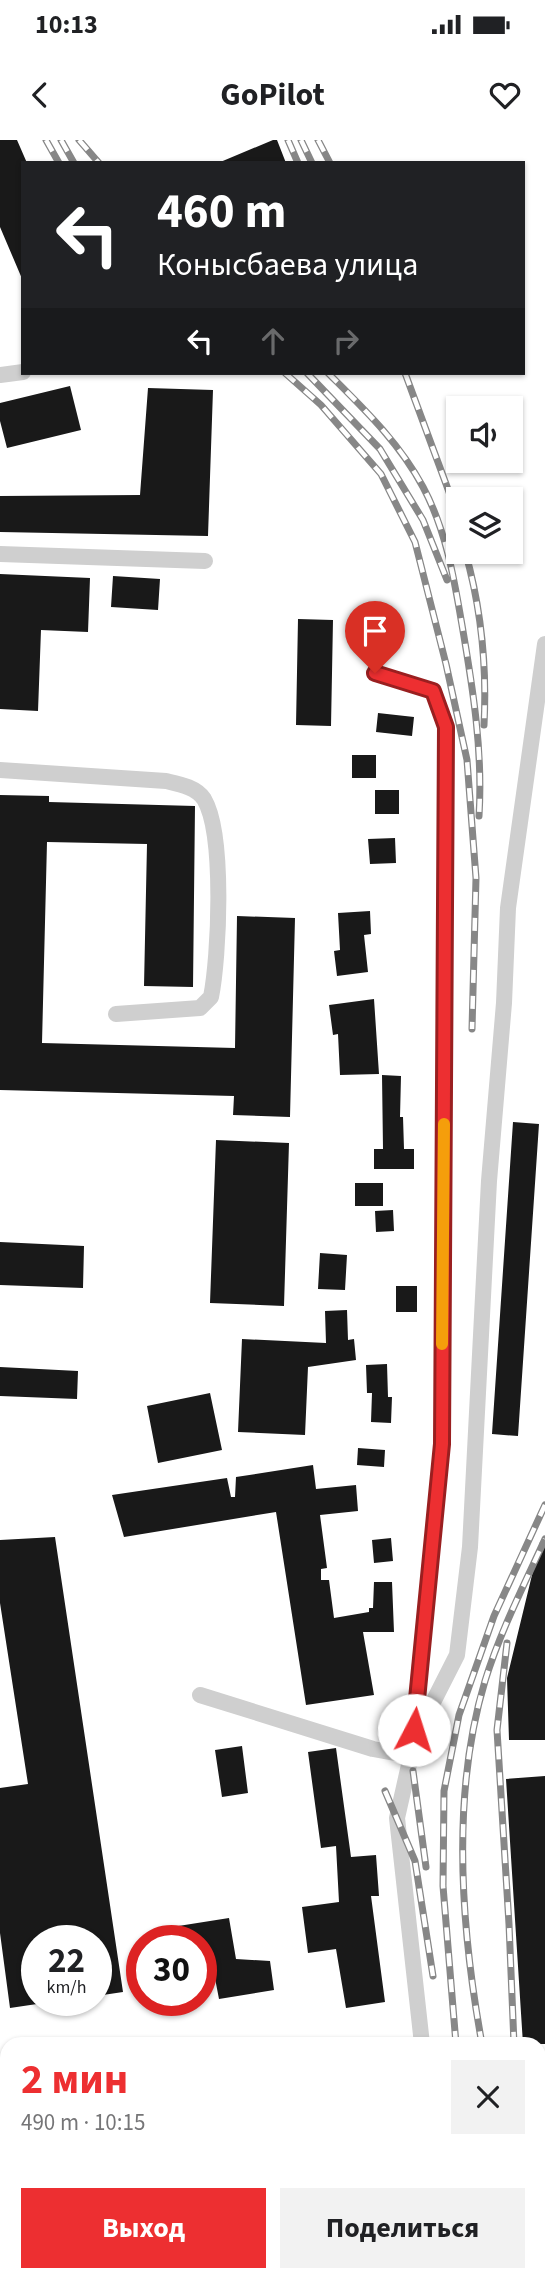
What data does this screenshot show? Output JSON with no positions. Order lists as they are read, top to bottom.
{
  "page": {
    "status": "10:13",
    "header": "GoPilot",
    "turn": ["460 m", "Конысбаева улица"],
    "speed": "22 km/h",
    "limit": "30",
    "heading": ["2 мин", "490 m · 10:15"],
    "buttons": ["Выход", "Поделиться"]
  }
}
